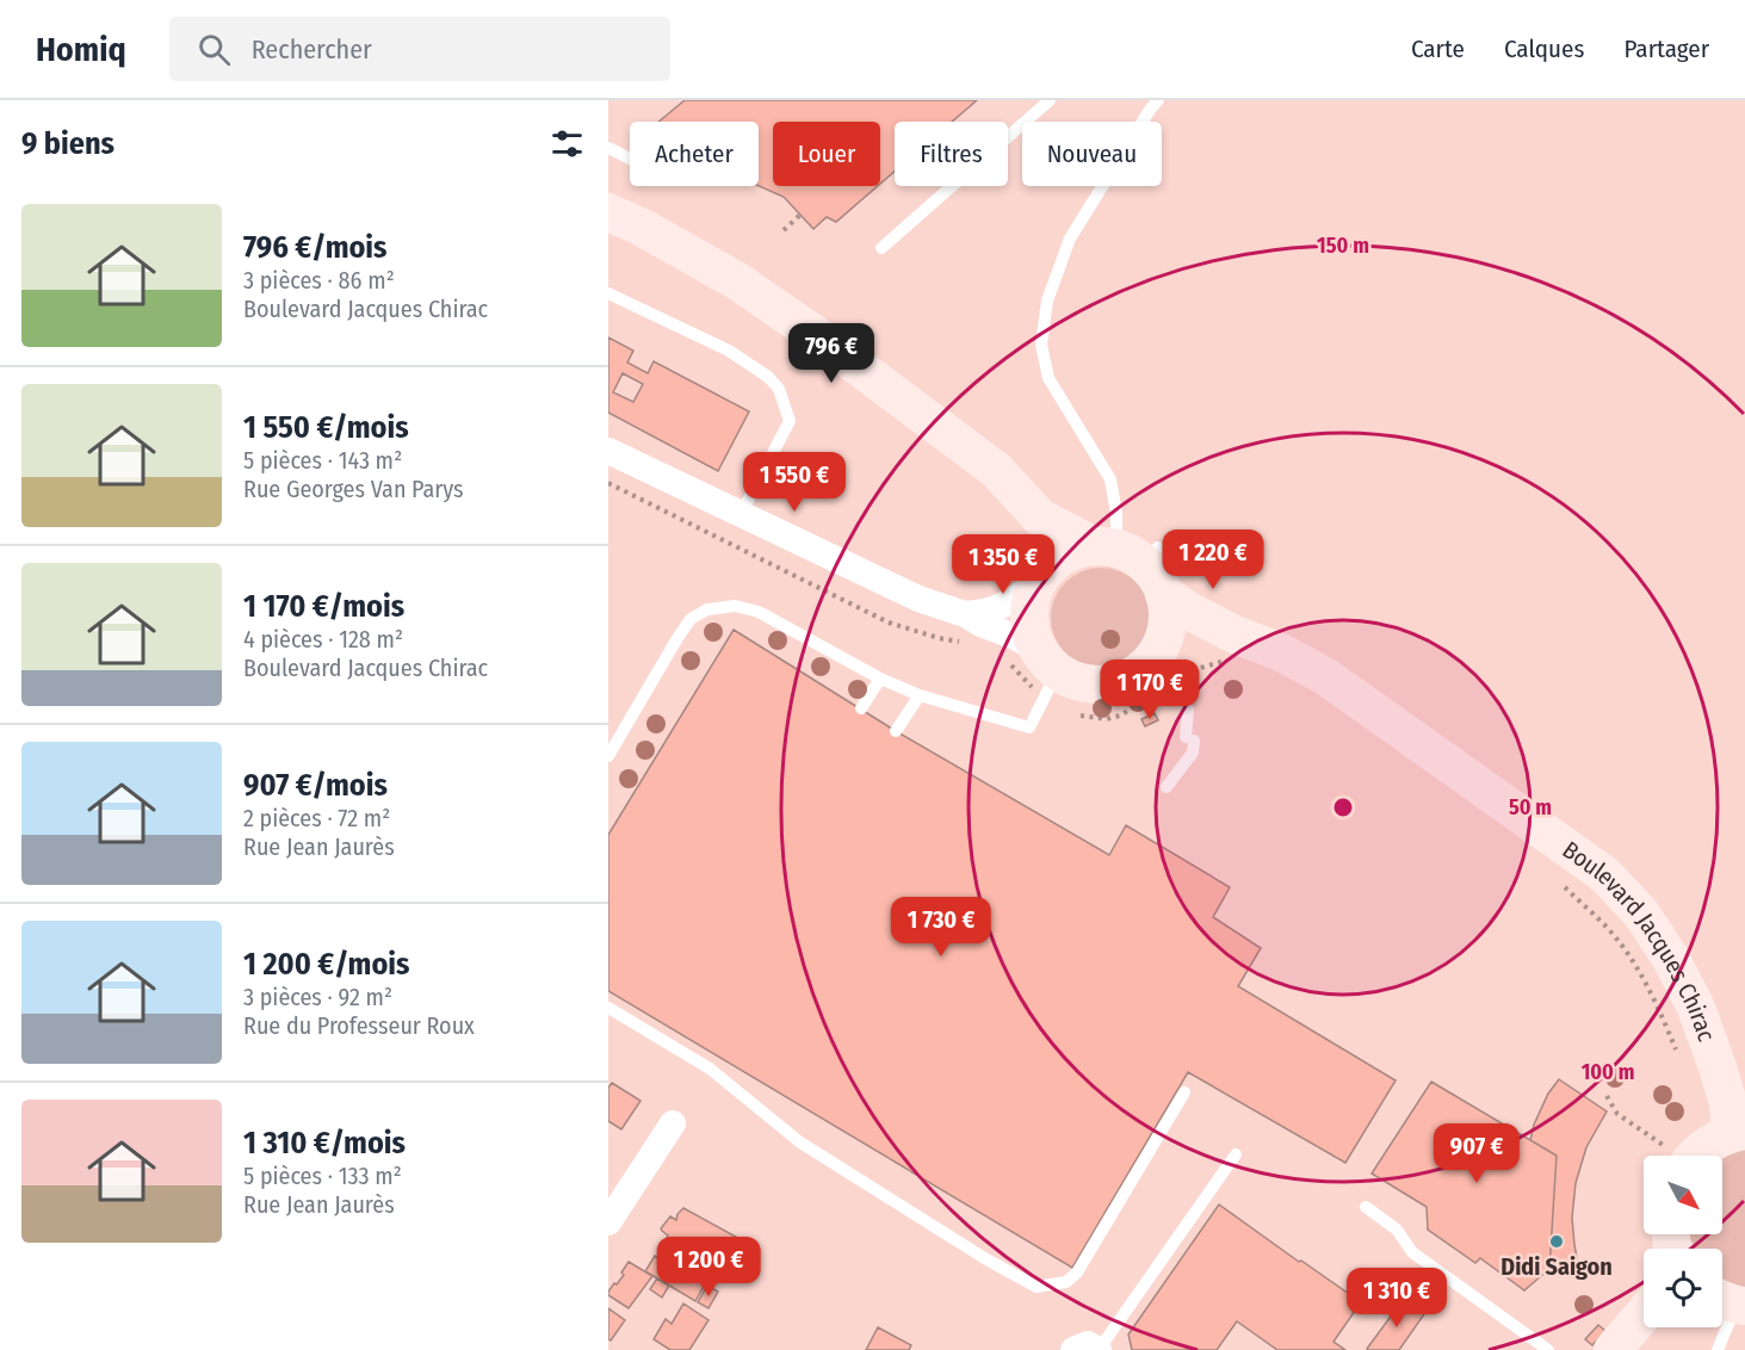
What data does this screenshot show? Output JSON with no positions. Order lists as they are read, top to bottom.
{
  "streets": {
    "main road": ["Boulevard Jacques Chirac"]
  },
  "places": ["Didi Saigon"],
  "north": "bottom right",
  "page": {
    "header": "Homiq",
    "search": "Rechercher",
    "nav": ["Carte", "Calques", "Partager"],
    "heading": "9 biens",
    "chip": [
      "Acheter",
      "Louer",
      "Filtres",
      "Nouveau"
    ],
    "list": [
      {
        "name": "796 €/mois",
        "note": "3 pièces · 86 m² · Boulevard Jacques Chirac"
      },
      {
        "name": "1 550 €/mois",
        "note": "5 pièces · 143 m² · Rue Georges Van Parys"
      },
      {
        "name": "1 170 €/mois",
        "note": "4 pièces · 128 m² · Boulevard Jacques Chirac"
      },
      {
        "name": "907 €/mois",
        "note": "2 pièces · 72 m² · Rue Jean Jaurès"
      },
      {
        "name": "1 200 €/mois",
        "note": "3 pièces · 92 m² · Rue du Professeur Roux"
      },
      {
        "name": "1 310 €/mois",
        "note": "5 pièces · 133 m² · Rue Jean Jaurès"
      }
    ],
    "price": [
      "796 €",
      "1 550 €",
      "1 220 €",
      "1 350 €",
      "1 170 €",
      "1 730 €",
      "907 €",
      "1 200 €",
      "1 310 €"
    ]
  },
  "rings": ["150 m", "50 m", "100 m"]
}
